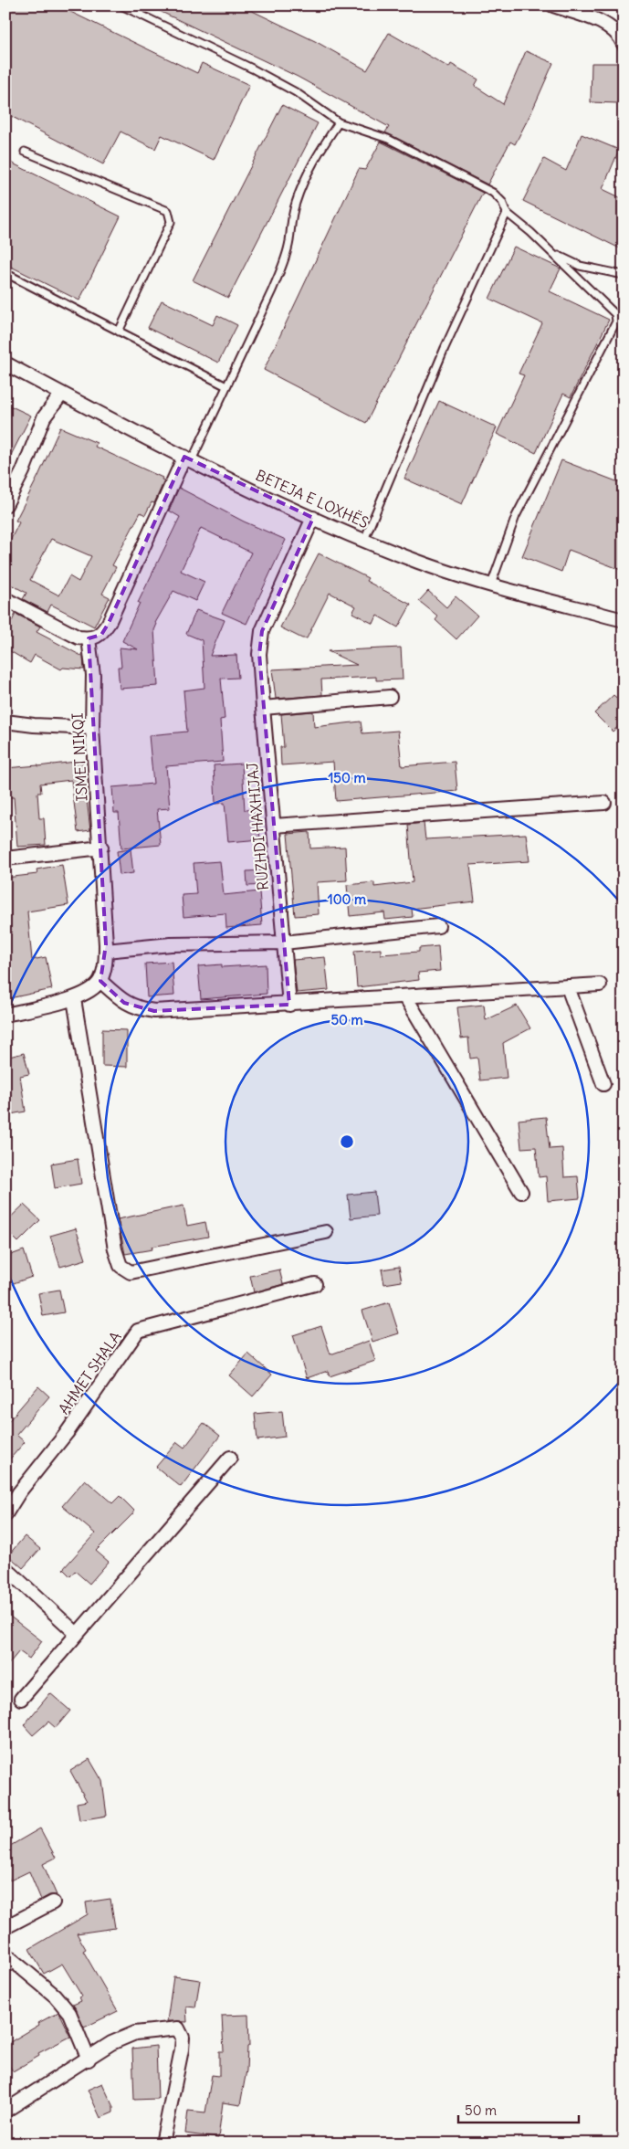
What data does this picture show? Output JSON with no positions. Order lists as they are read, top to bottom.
{
  "streets": {
    "street": [
      "BETEJA E LOXHËS",
      "ISMET NIKQI",
      "RUZHDI HAXHIJAJ",
      "AHMET SHALA"
    ]
  },
  "crossings": [
    ["BETEJA E LOXHËS", "RUZHDI HAXHIJAJ"]
  ],
  "scale_bar": "50 m",
  "rings": ["150 m", "100 m", "50 m"]
}
